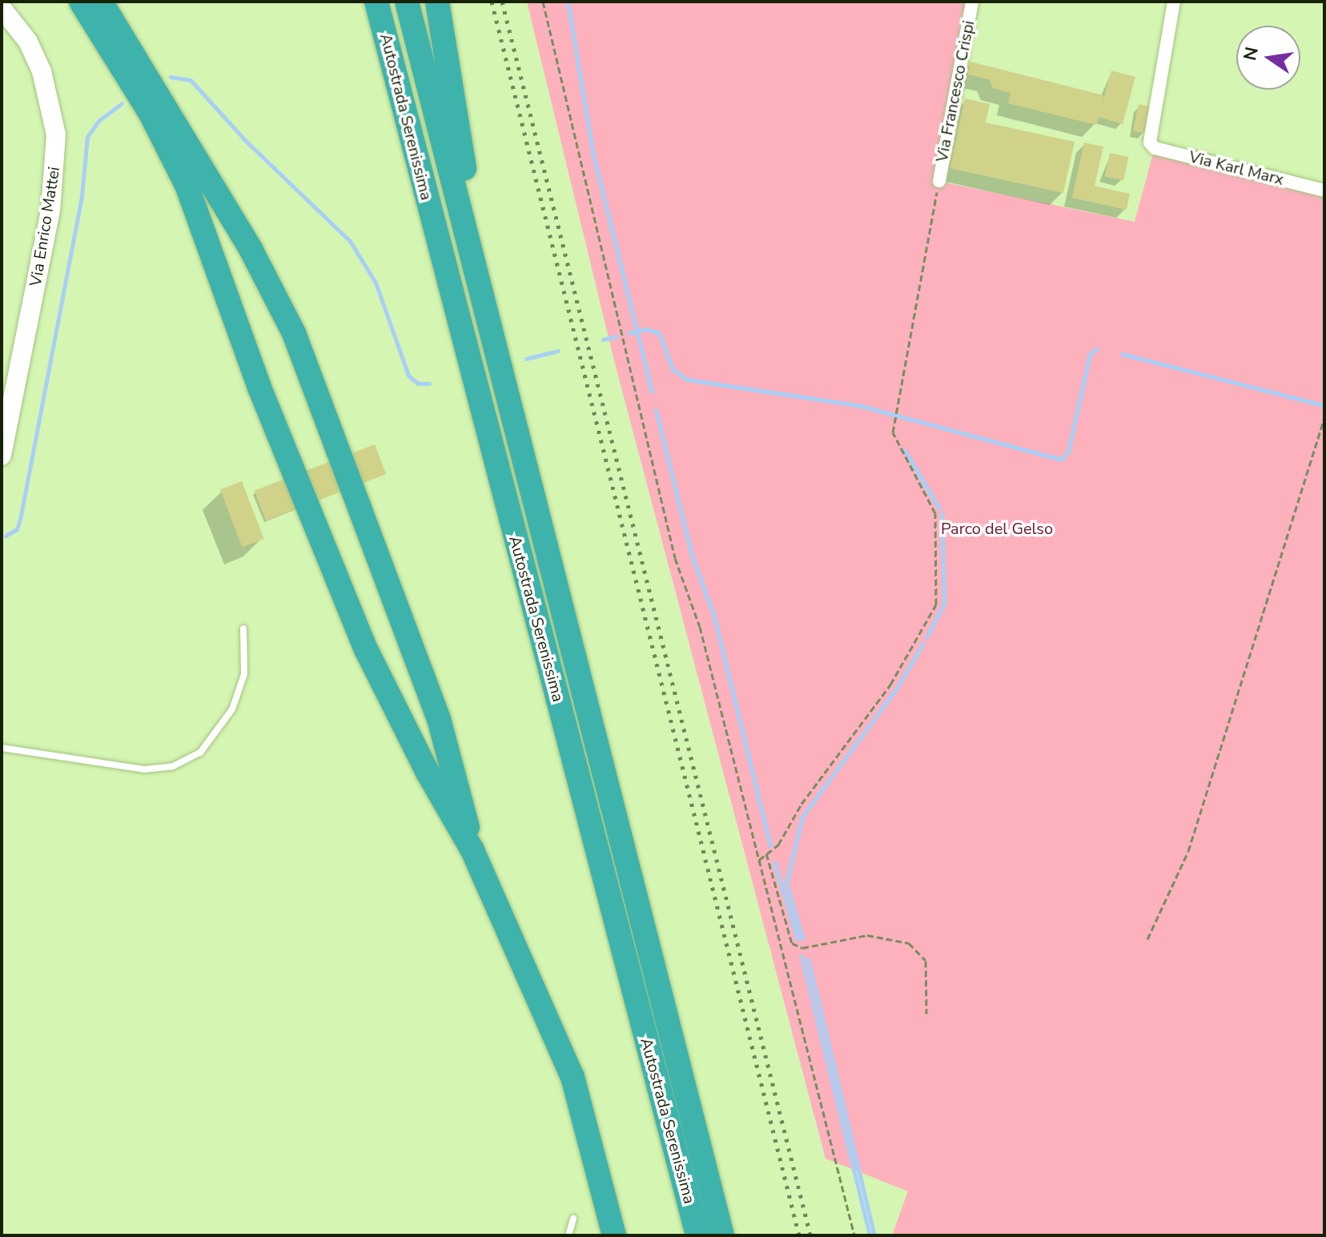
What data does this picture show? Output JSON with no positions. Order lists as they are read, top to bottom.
{
  "streets": {
    "highway": ["Autostrada Serenissima"],
    "street": ["Via Francesco Crispi", "Via Karl Marx", "Via Enrico Mattei"]
  },
  "parks": ["Parco del Gelso"],
  "north": "left"
}
